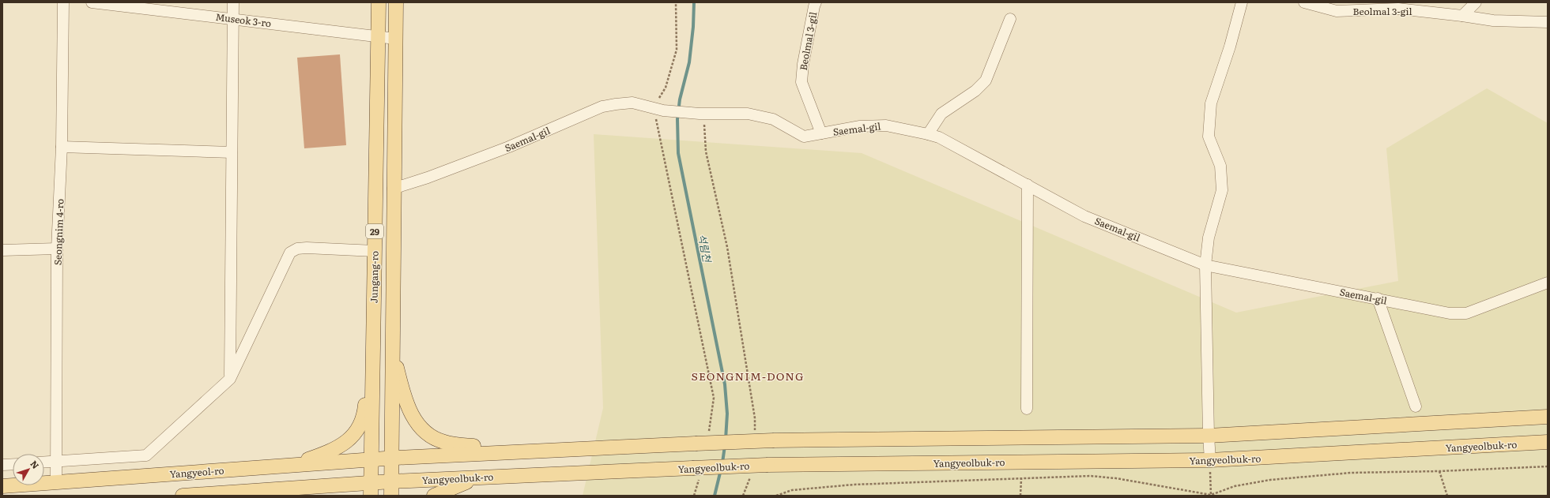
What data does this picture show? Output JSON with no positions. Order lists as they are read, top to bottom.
{
  "streets": {
    "main road": [
      "29",
      "Jungang-ro",
      "Yangyeolbuk-ro",
      "Yangyeol-ro"
    ],
    "street": [
      "Beolmal 3-gil",
      "Museok 3-ro",
      "Saemal-gil",
      "Seongnim 4-ro"
    ]
  },
  "crossings": [
    ["Beolmal 3-gil", "Saemal-gil"],
    ["Museok 3-ro", "Jungang-ro"],
    ["Saemal-gil", "Jungang-ro"],
    ["Seongnim 4-ro", "Yangyeol-ro"],
    ["Jungang-ro", "Yangyeolbuk-ro"],
    ["Jungang-ro", "Yangyeol-ro"]
  ],
  "districts": ["SEONGNIM-DONG"],
  "water": ["석림천"],
  "north": "top right"
}
